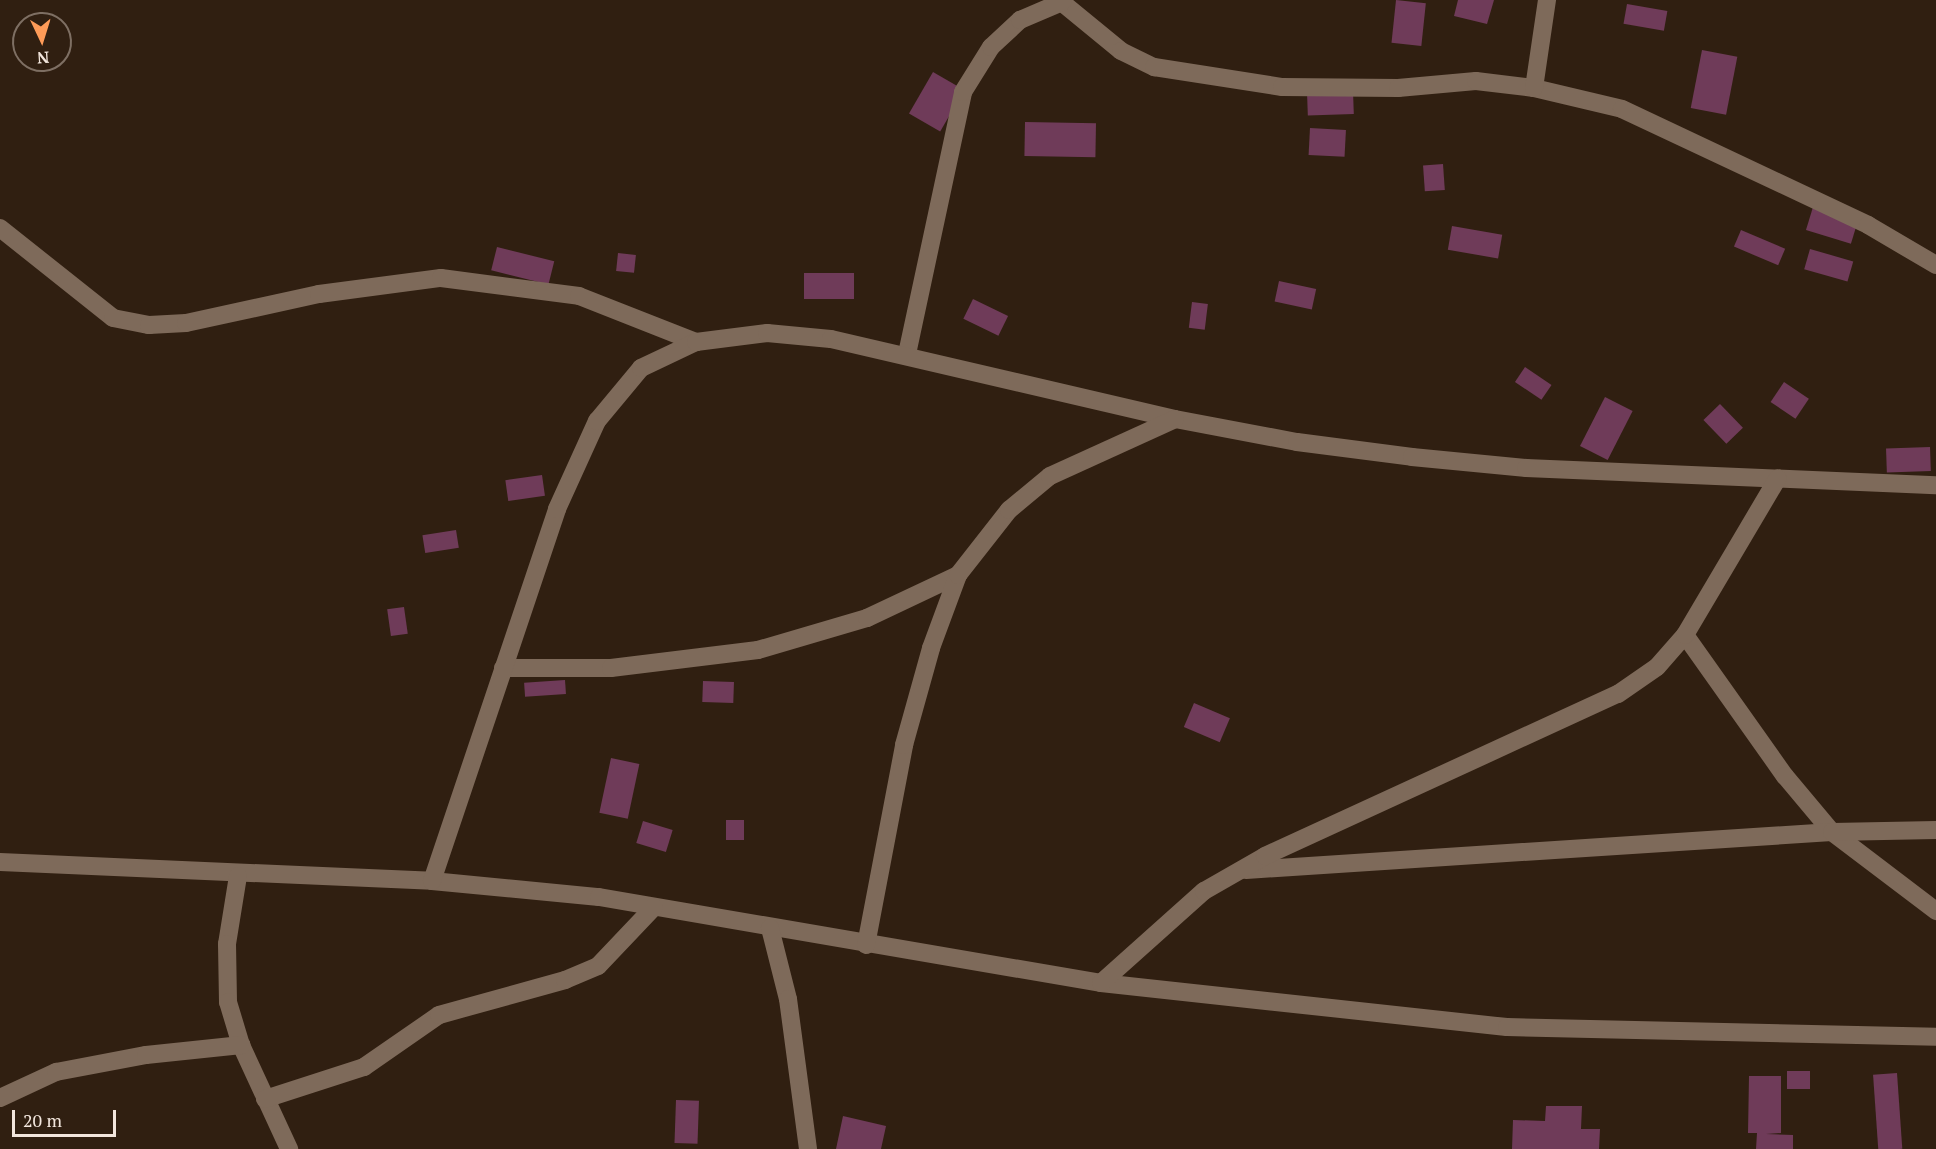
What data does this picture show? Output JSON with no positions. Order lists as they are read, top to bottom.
{
  "scale_bar": "20 m",
  "north": "bottom"
}
